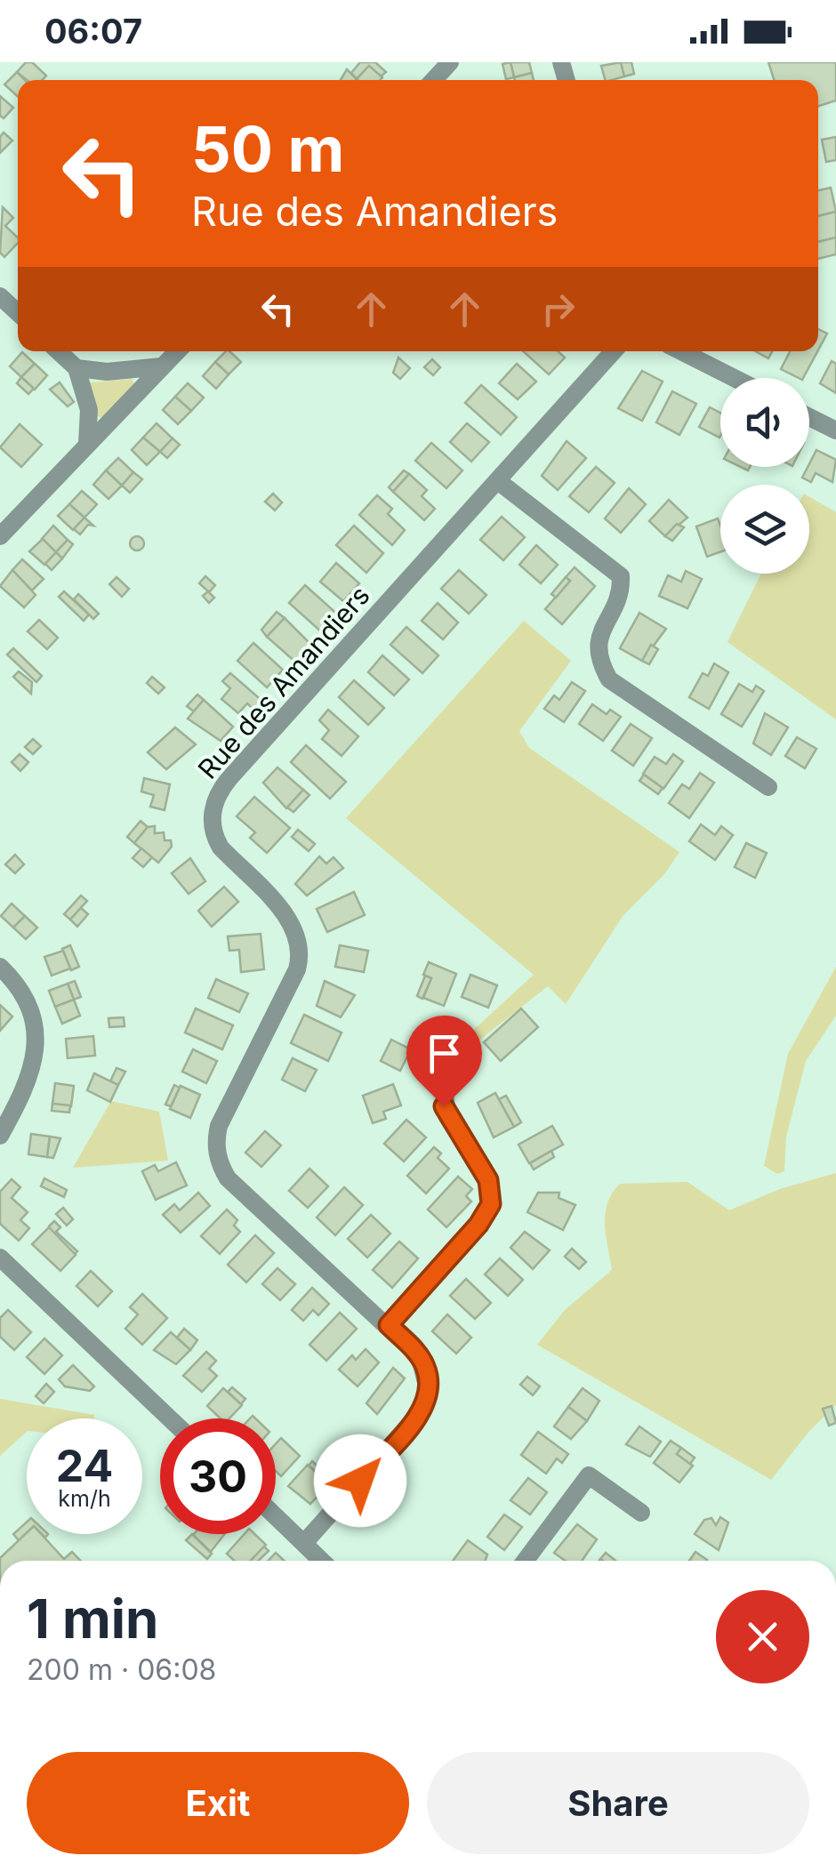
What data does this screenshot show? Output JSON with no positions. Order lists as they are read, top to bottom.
{
  "streets": {
    "street": ["Rue des Amandiers"]
  },
  "page": {
    "status": "06:07",
    "turn": ["50 m", "Rue des Amandiers"],
    "speed": "24 km/h",
    "limit": "30",
    "heading": ["1 min", "200 m · 06:08"],
    "buttons": ["Exit", "Share"]
  }
}
